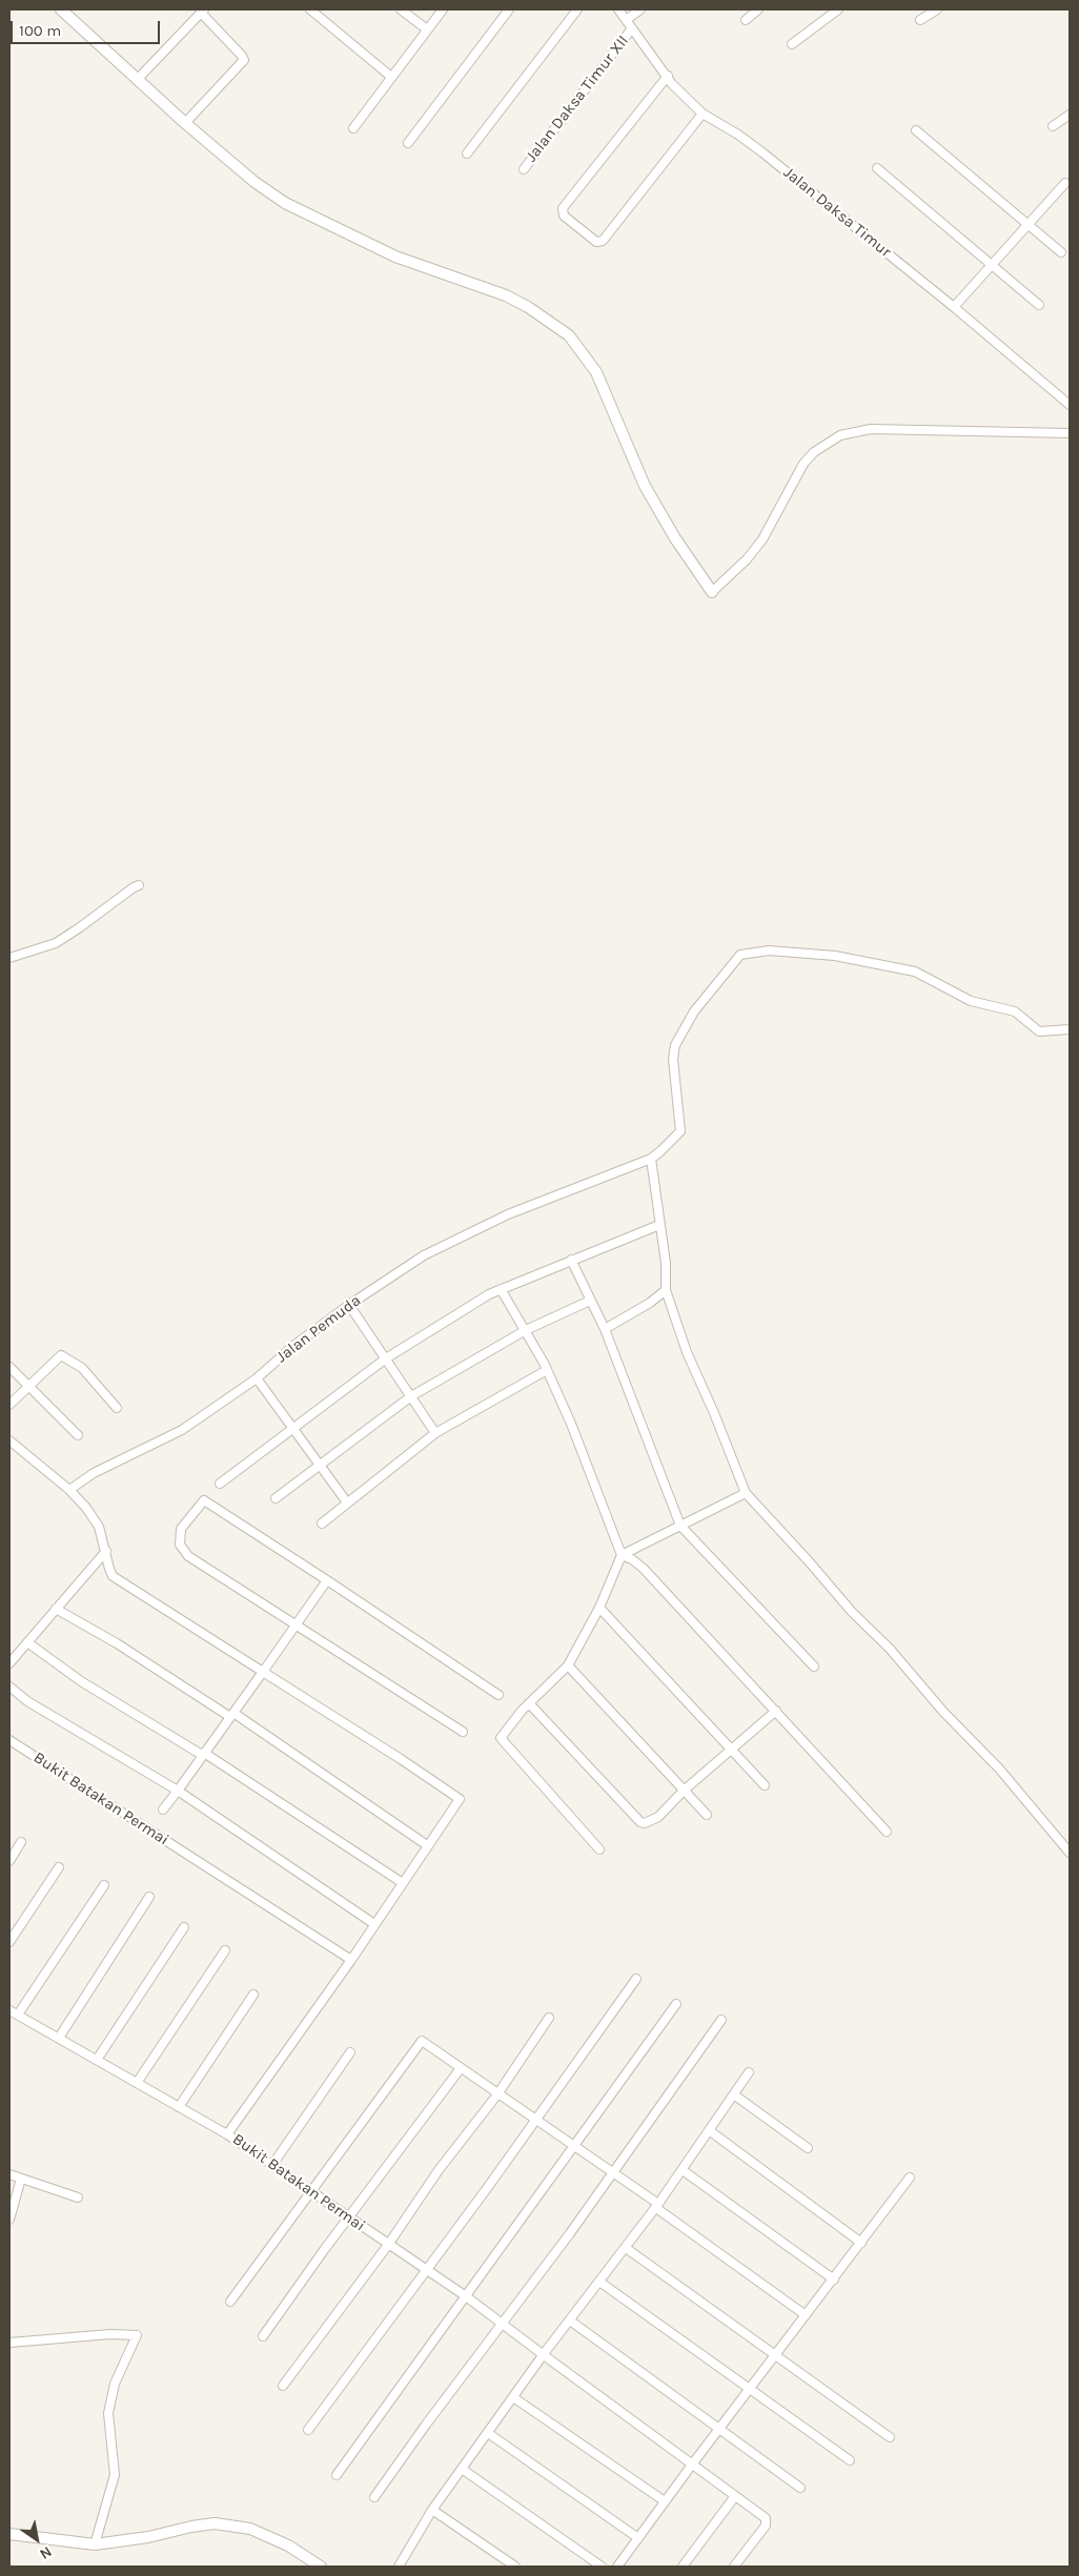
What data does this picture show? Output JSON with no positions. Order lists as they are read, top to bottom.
{
  "streets": {
    "street": [
      "Jalan Daksa Timur XII",
      "Jalan Daksa Timur",
      "Jalan Pemuda",
      "Bukit Batakan Permai"
    ]
  },
  "crossings": [
    ["Jalan Daksa Timur XII", "Jalan Daksa Timur"],
    ["Jalan Pemuda", "Bukit Batakan Permai"]
  ],
  "scale_bar": "100 m",
  "north": "bottom right"
}
